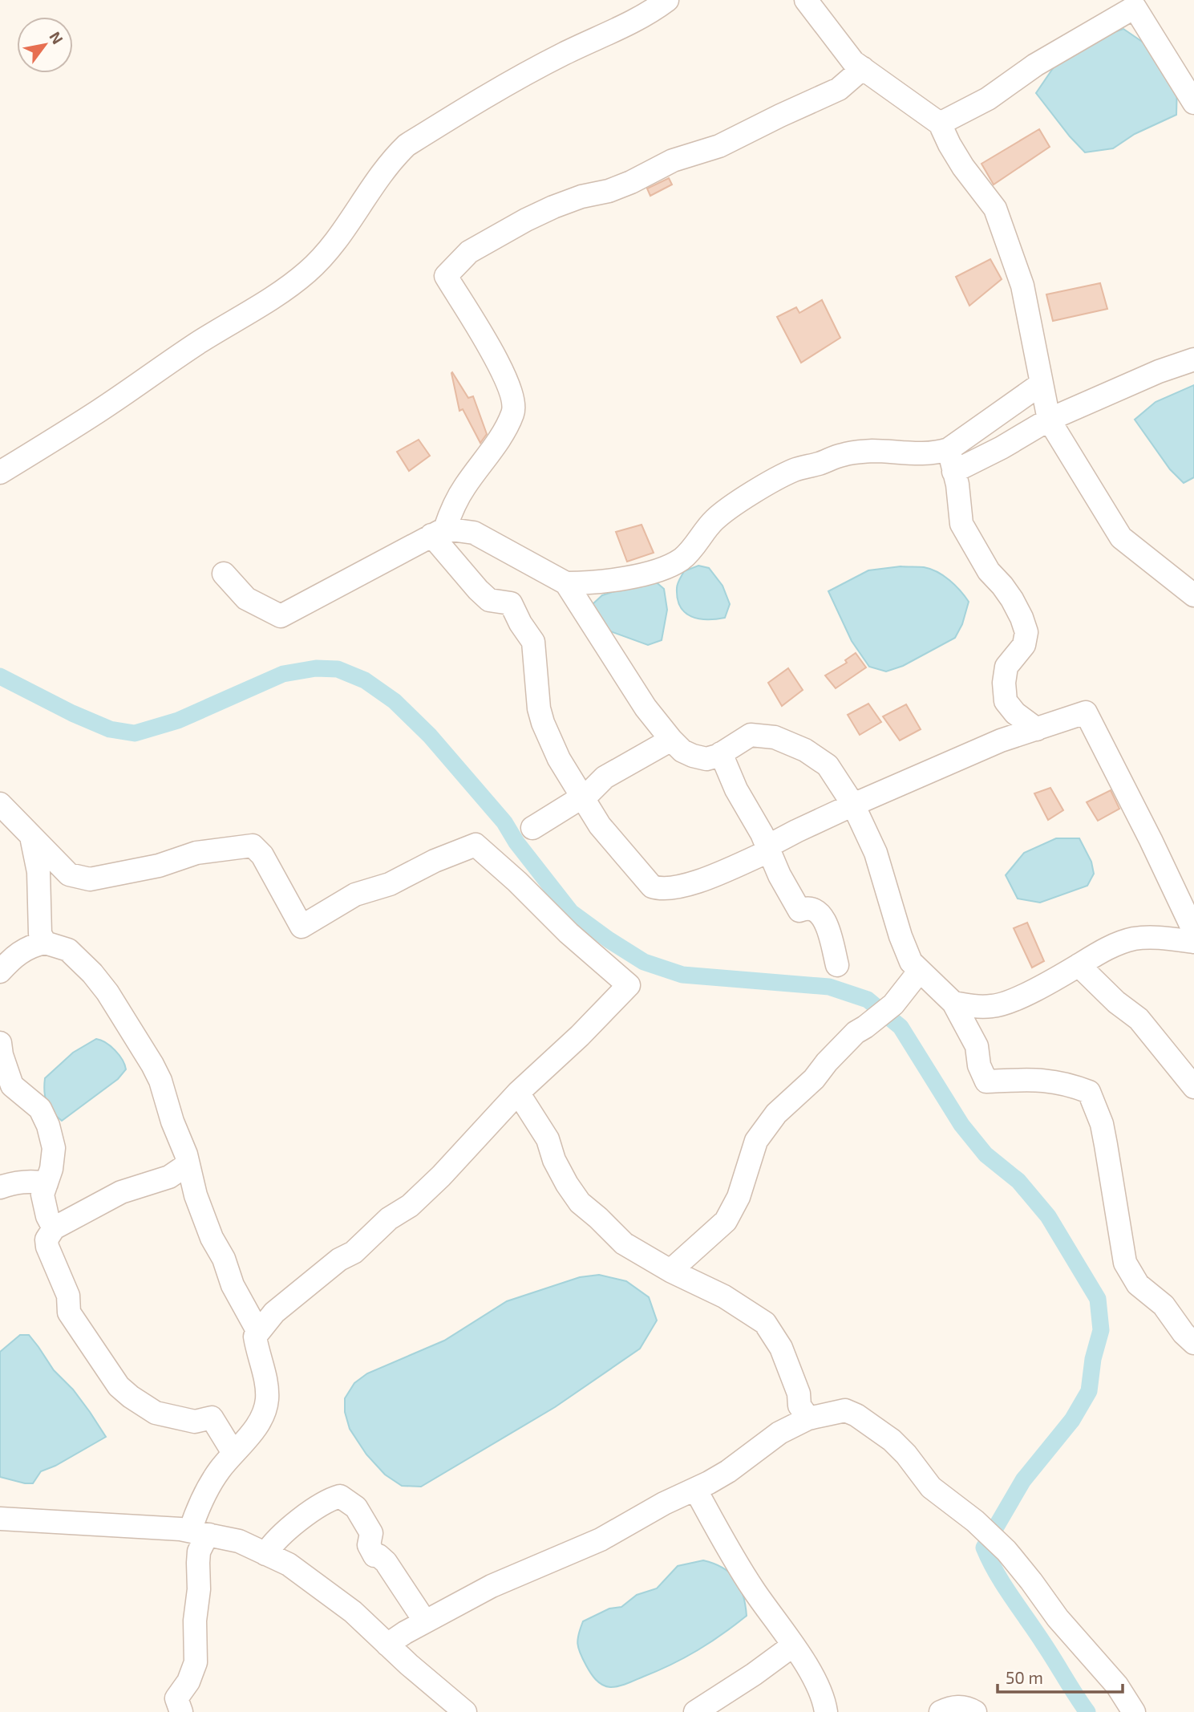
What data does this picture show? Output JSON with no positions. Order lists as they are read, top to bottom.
{
  "scale_bar": "50 m",
  "north": "top right"
}
